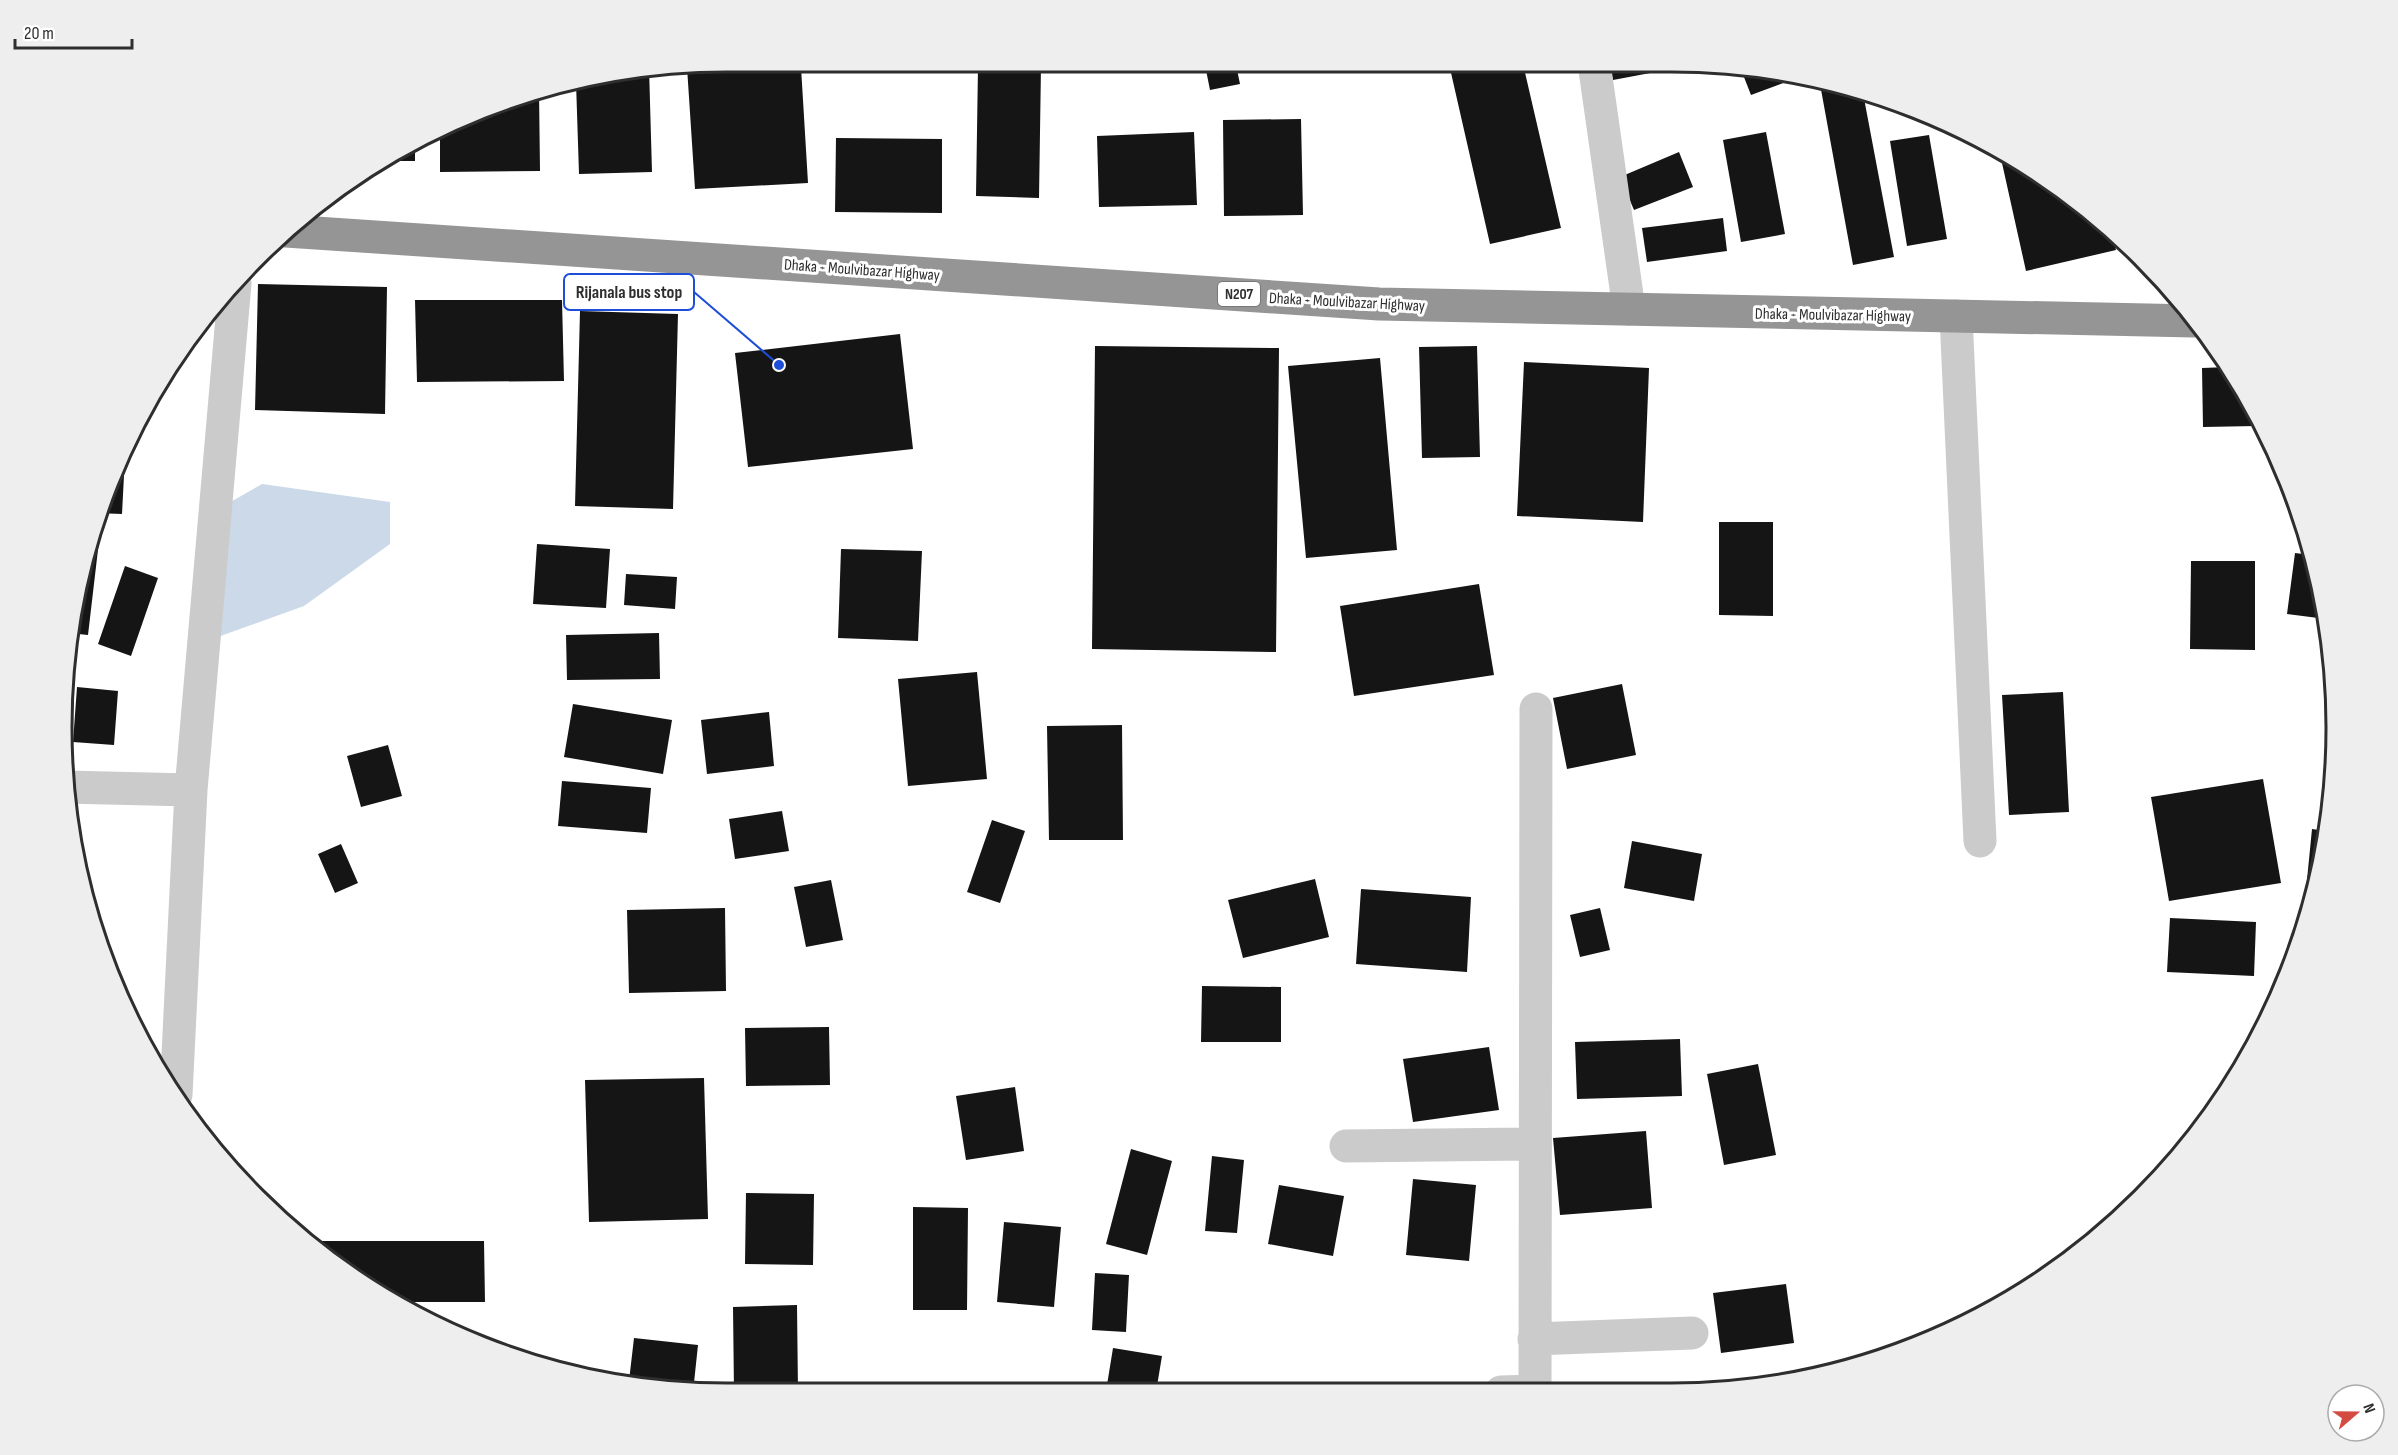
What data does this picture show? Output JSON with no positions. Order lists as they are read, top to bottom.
{
  "streets": {
    "highway": ["Dhaka - Moulvibazar Highway", "N207"]
  },
  "places": ["Rijanala bus stop"],
  "scale_bar": "20 m",
  "north": "right"
}
